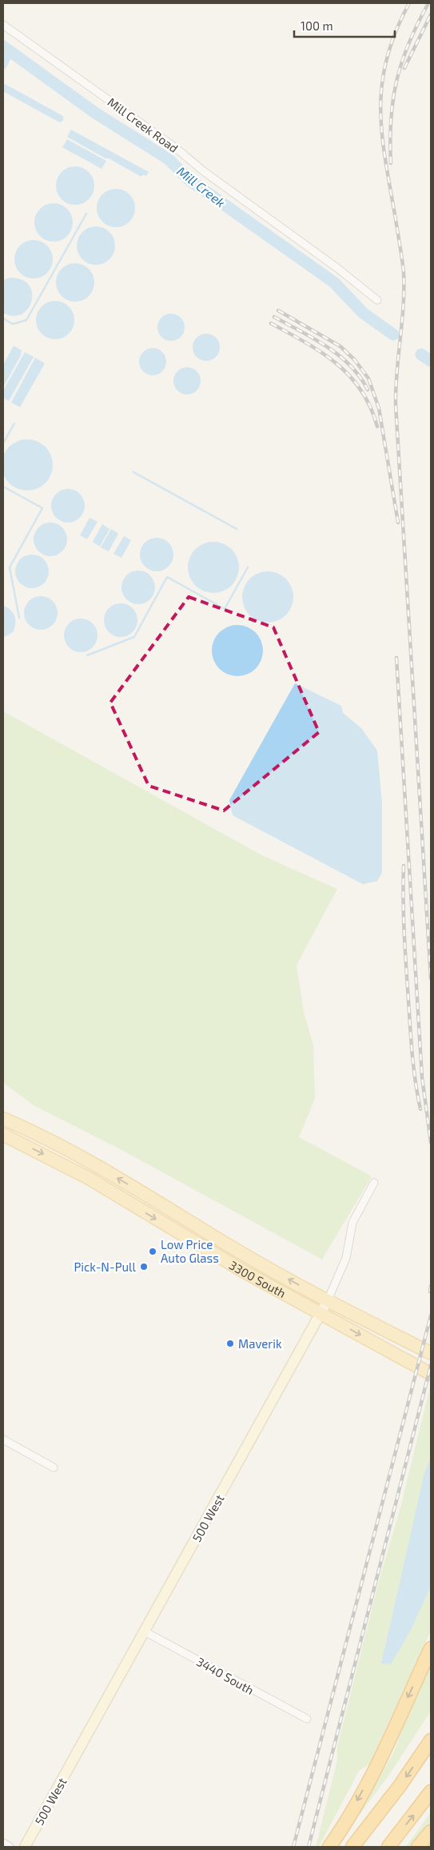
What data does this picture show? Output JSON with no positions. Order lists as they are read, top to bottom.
{
  "streets": {
    "main road": ["3300 South", "500 West"],
    "street": ["Mill Creek Road", "3440 South"]
  },
  "crossings": [
    ["3300 South", "500 West"],
    ["500 West", "3440 South"]
  ],
  "water": ["Mill Creek"],
  "places": ["Low Price Auto Glass", "Pick-N-Pull", "Maverik"],
  "scale_bar": "100 m"
}
